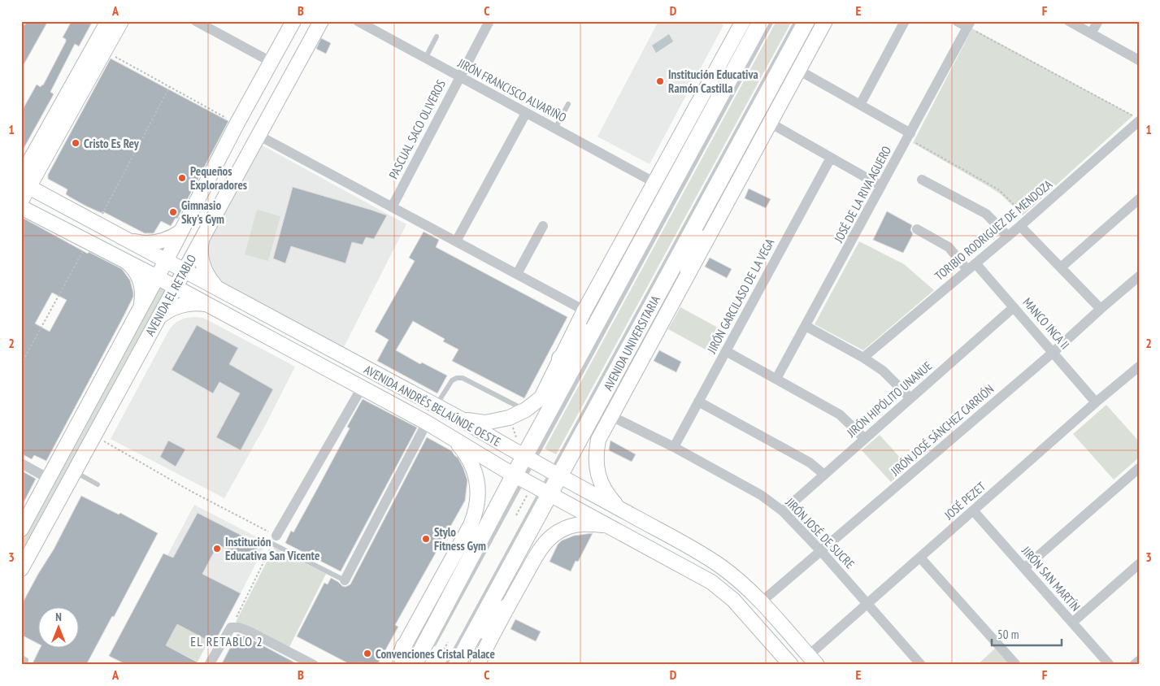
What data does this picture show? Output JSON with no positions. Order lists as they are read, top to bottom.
{
  "streets": {
    "main road": ["AVENIDA UNIVERSITARIA"],
    "street": [
      "JIRÓN FRANCISCO ALVARIÑO",
      "PASCUAL SACO OLIVEROS",
      "JOSÉ DE LA RIVA AGUERO",
      "TORIBIO RODRIGUEZ DE MENDOZA",
      "AVENIDA EL RETABLO",
      "JIRÓN GARCILASO DE LA VEGA",
      "MANCO INCA II",
      "JIRÓN HIPÓLITO UNANUE",
      "AVENIDA ANDRÉS BELAÚNDE OESTE",
      "JIRÓN JOSÉ SÁNCHEZ CARRIÓN",
      "JOSÉ PEZET",
      "JIRÓN JOSÉ DE SUCRE",
      "JIRÓN SAN MARTÍN"
    ]
  },
  "crossings": [
    ["JIRÓN FRANCISCO ALVARIÑO", "PASCUAL SACO OLIVEROS"],
    ["TORIBIO RODRIGUEZ DE MENDOZA", "MANCO INCA II"],
    ["AVENIDA EL RETABLO", "AVENIDA ANDRÉS BELAÚNDE OESTE"],
    ["JIRÓN GARCILASO DE LA VEGA", "JIRÓN JOSÉ DE SUCRE"],
    ["MANCO INCA II", "JIRÓN HIPÓLITO UNANUE"],
    ["MANCO INCA II", "JIRÓN JOSÉ SÁNCHEZ CARRIÓN"],
    ["MANCO INCA II", "JOSÉ PEZET"],
    ["AVENIDA UNIVERSITARIA", "AVENIDA ANDRÉS BELAÚNDE OESTE"],
    ["AVENIDA UNIVERSITARIA", "JIRÓN JOSÉ DE SUCRE"],
    ["JIRÓN HIPÓLITO UNANUE", "JIRÓN JOSÉ DE SUCRE"],
    ["AVENIDA ANDRÉS BELAÚNDE OESTE", "JIRÓN JOSÉ SÁNCHEZ CARRIÓN"],
    ["AVENIDA ANDRÉS BELAÚNDE OESTE", "JOSÉ PEZET"],
    ["JIRÓN JOSÉ SÁNCHEZ CARRIÓN", "JIRÓN JOSÉ DE SUCRE"],
    ["JOSÉ PEZET", "JIRÓN JOSÉ DE SUCRE"],
    ["JOSÉ PEZET", "JIRÓN SAN MARTÍN"]
  ],
  "districts": ["EL RETABLO 2"],
  "places": [
    "Institución Educativa Ramón Castilla",
    "Cristo Es Rey",
    "Pequeños Exploradores",
    "Gimnasio Sky's Gym",
    "Stylo Fitness Gym",
    "Institución Educativa San Vicente",
    "Convenciones Cristal Palace"
  ],
  "scale_bar": "50 m",
  "north": "top",
  "grid": {
    "columns": [
      "A",
      "B",
      "C",
      "D",
      "E",
      "F"
    ],
    "rows": ["1", "2", "3"]
  }
}
